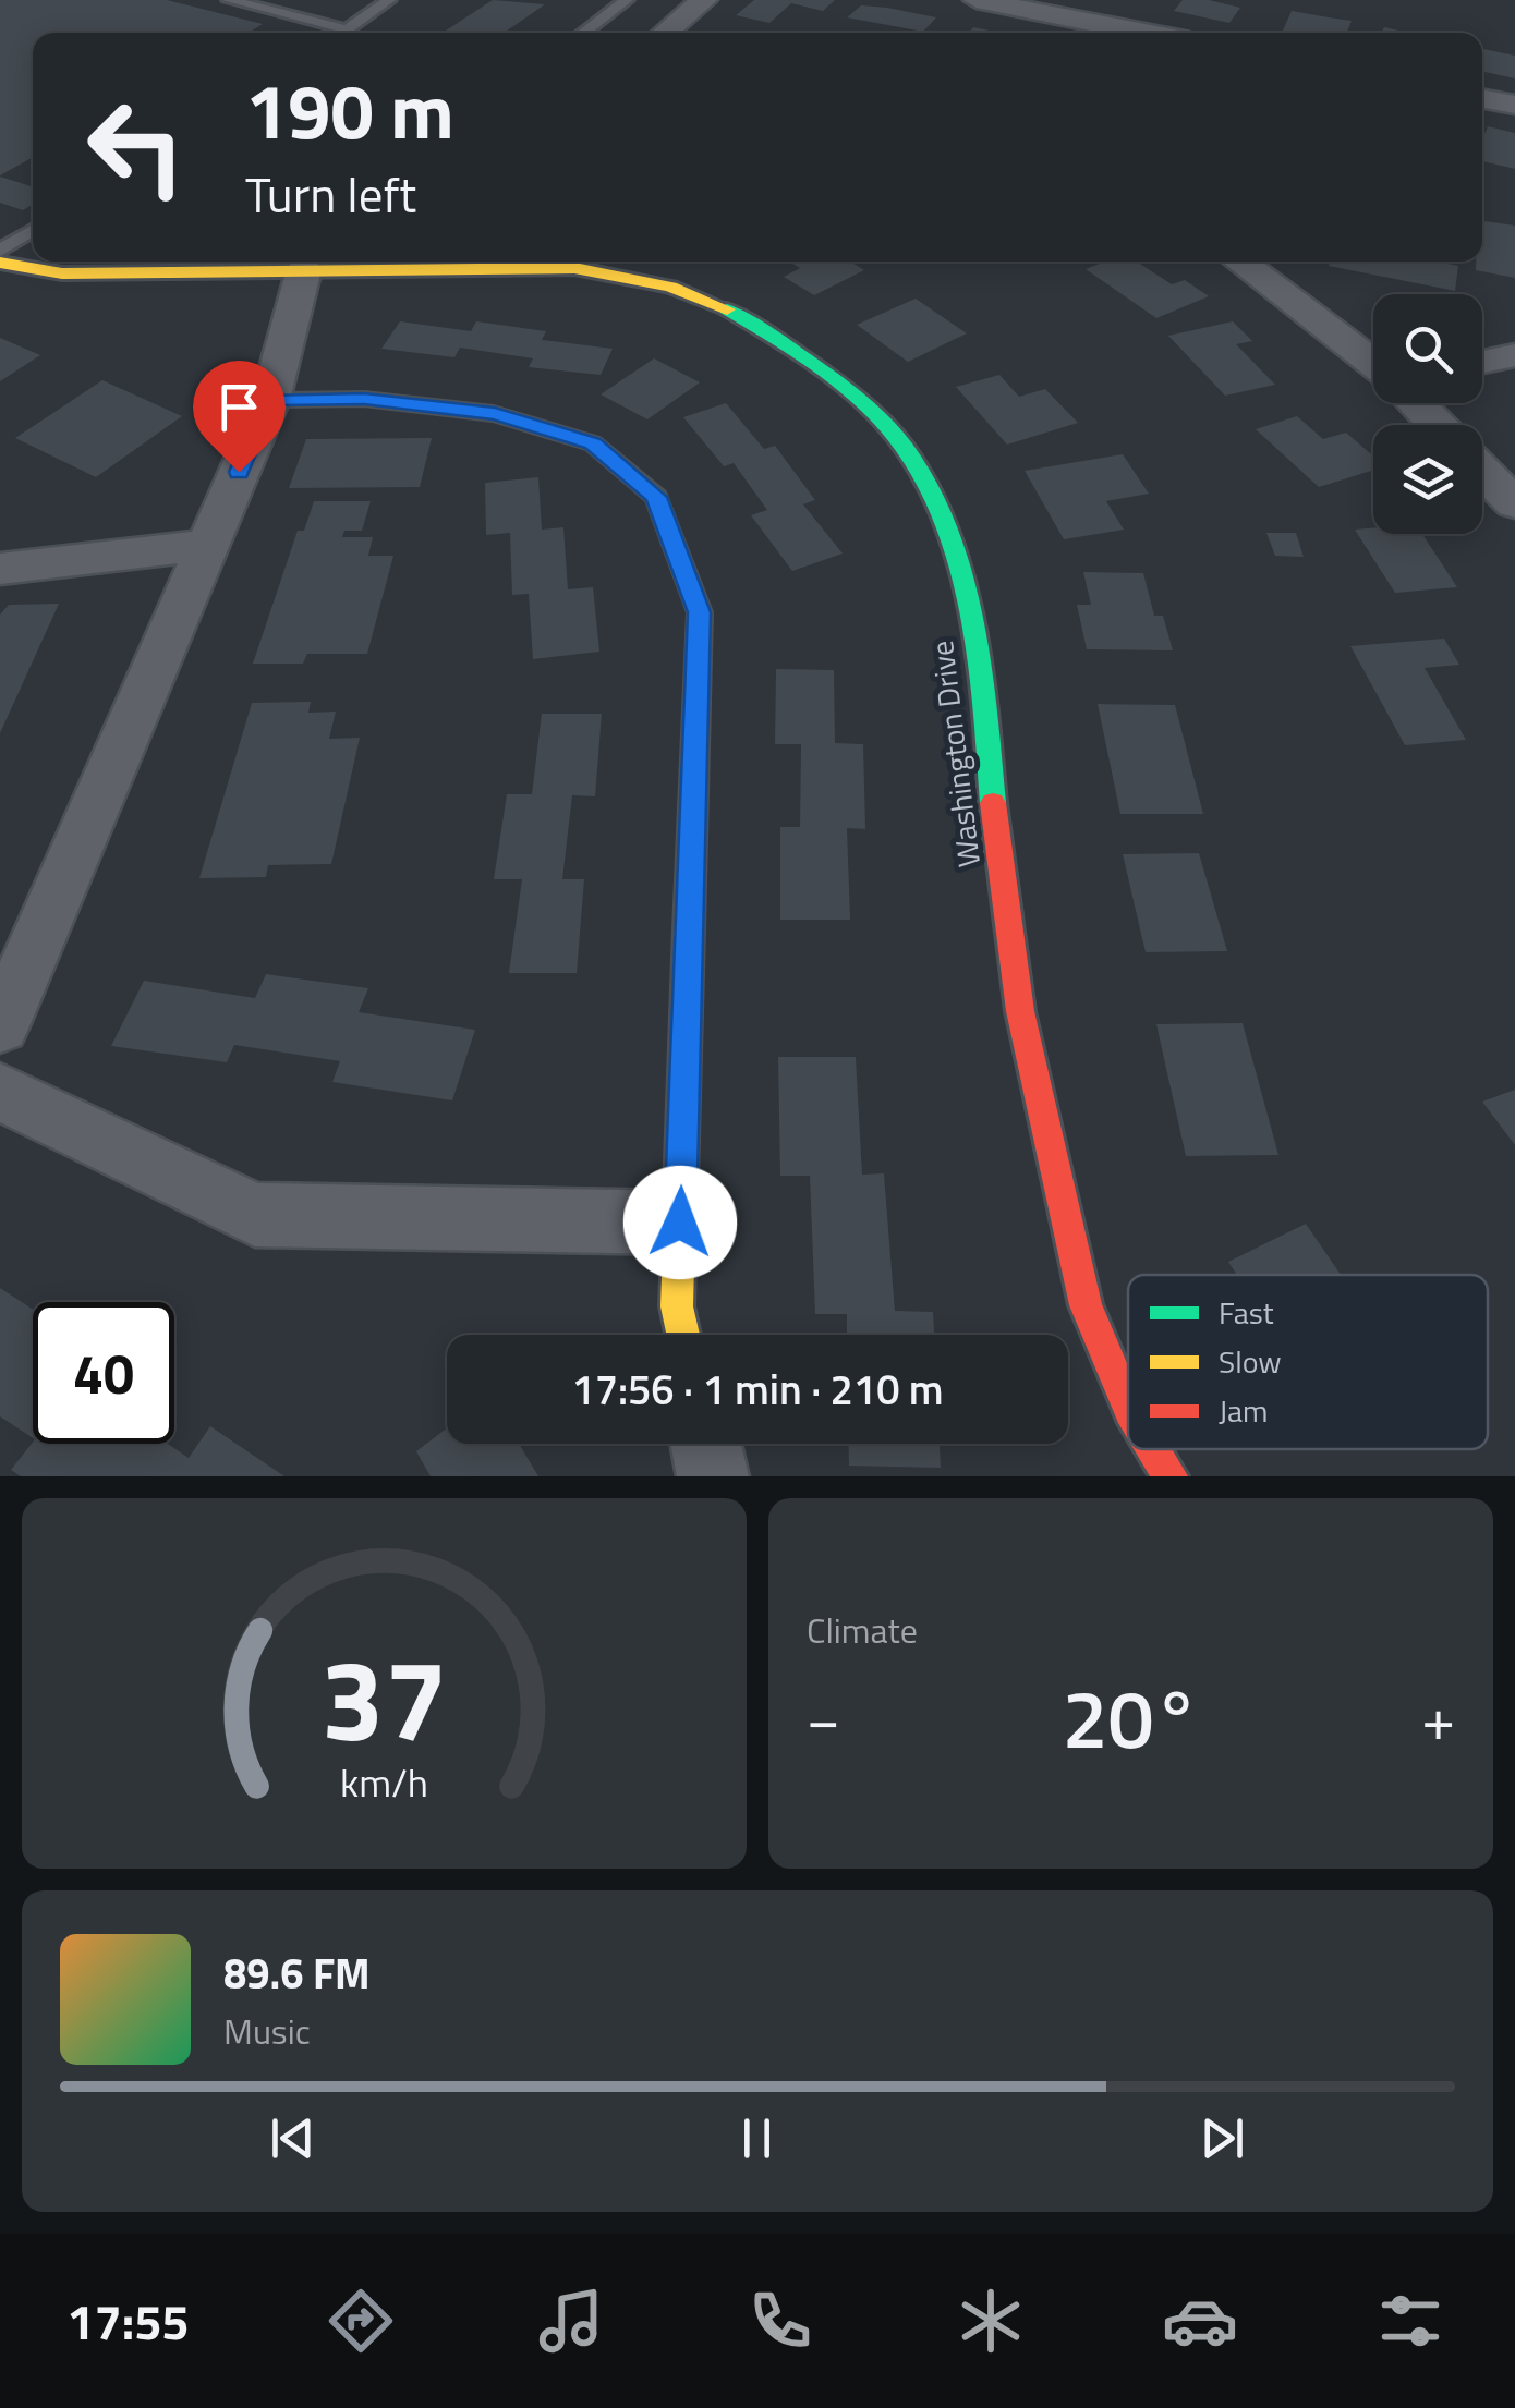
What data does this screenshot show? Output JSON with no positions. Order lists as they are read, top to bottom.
{
  "streets": {
    "street": ["Washington Drive"]
  },
  "legend": ["Fast", "Slow", "Jam"],
  "page": {
    "turn": ["190 m", "Turn left"],
    "limit": "40",
    "trip": "17:56 · 1 min · 210 m",
    "tile": "Climate",
    "heat": ["−", "20°", "+"],
    "song": ["89.6 FM", "Music"],
    "tabs": "17:55",
    "gauge": ["37", "km/h"]
  }
}
